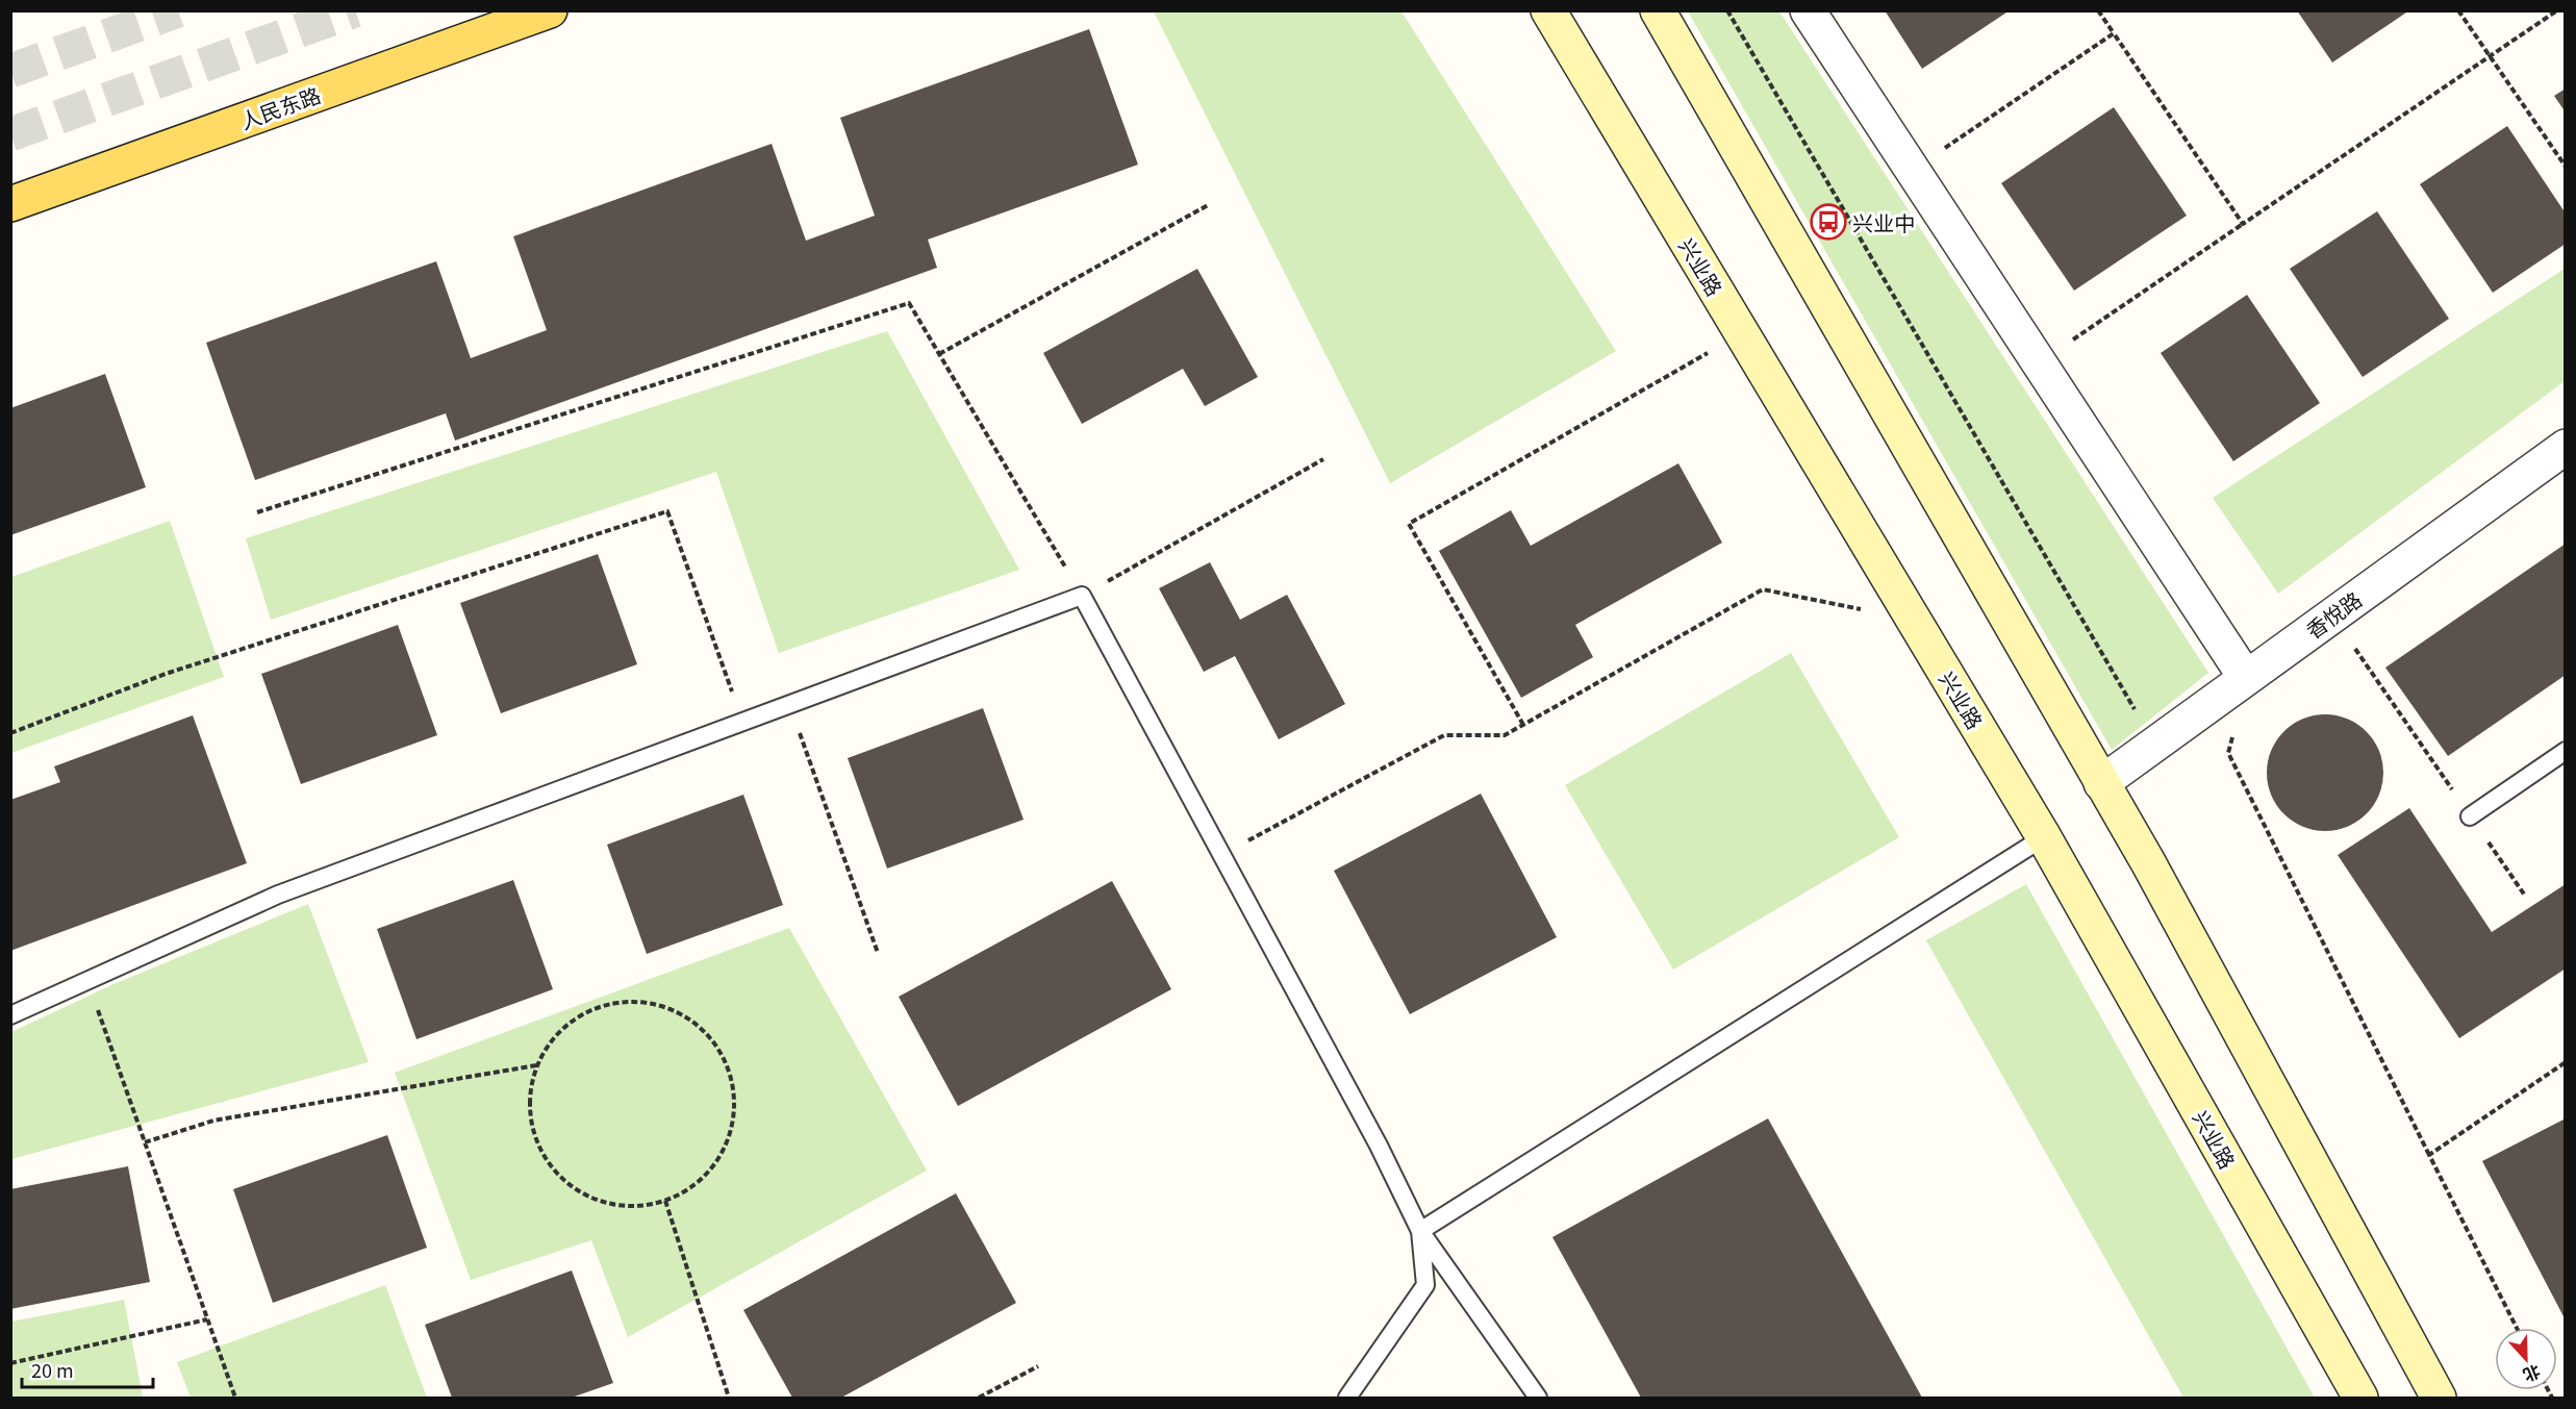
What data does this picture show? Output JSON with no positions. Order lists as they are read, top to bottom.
{
  "streets": {
    "main road": ["人民东路", "兴业路"],
    "street": ["香悅路"]
  },
  "places": {
    "bus stop": ["兴业中"]
  },
  "scale_bar": "20 m",
  "north": "bottom"
}
